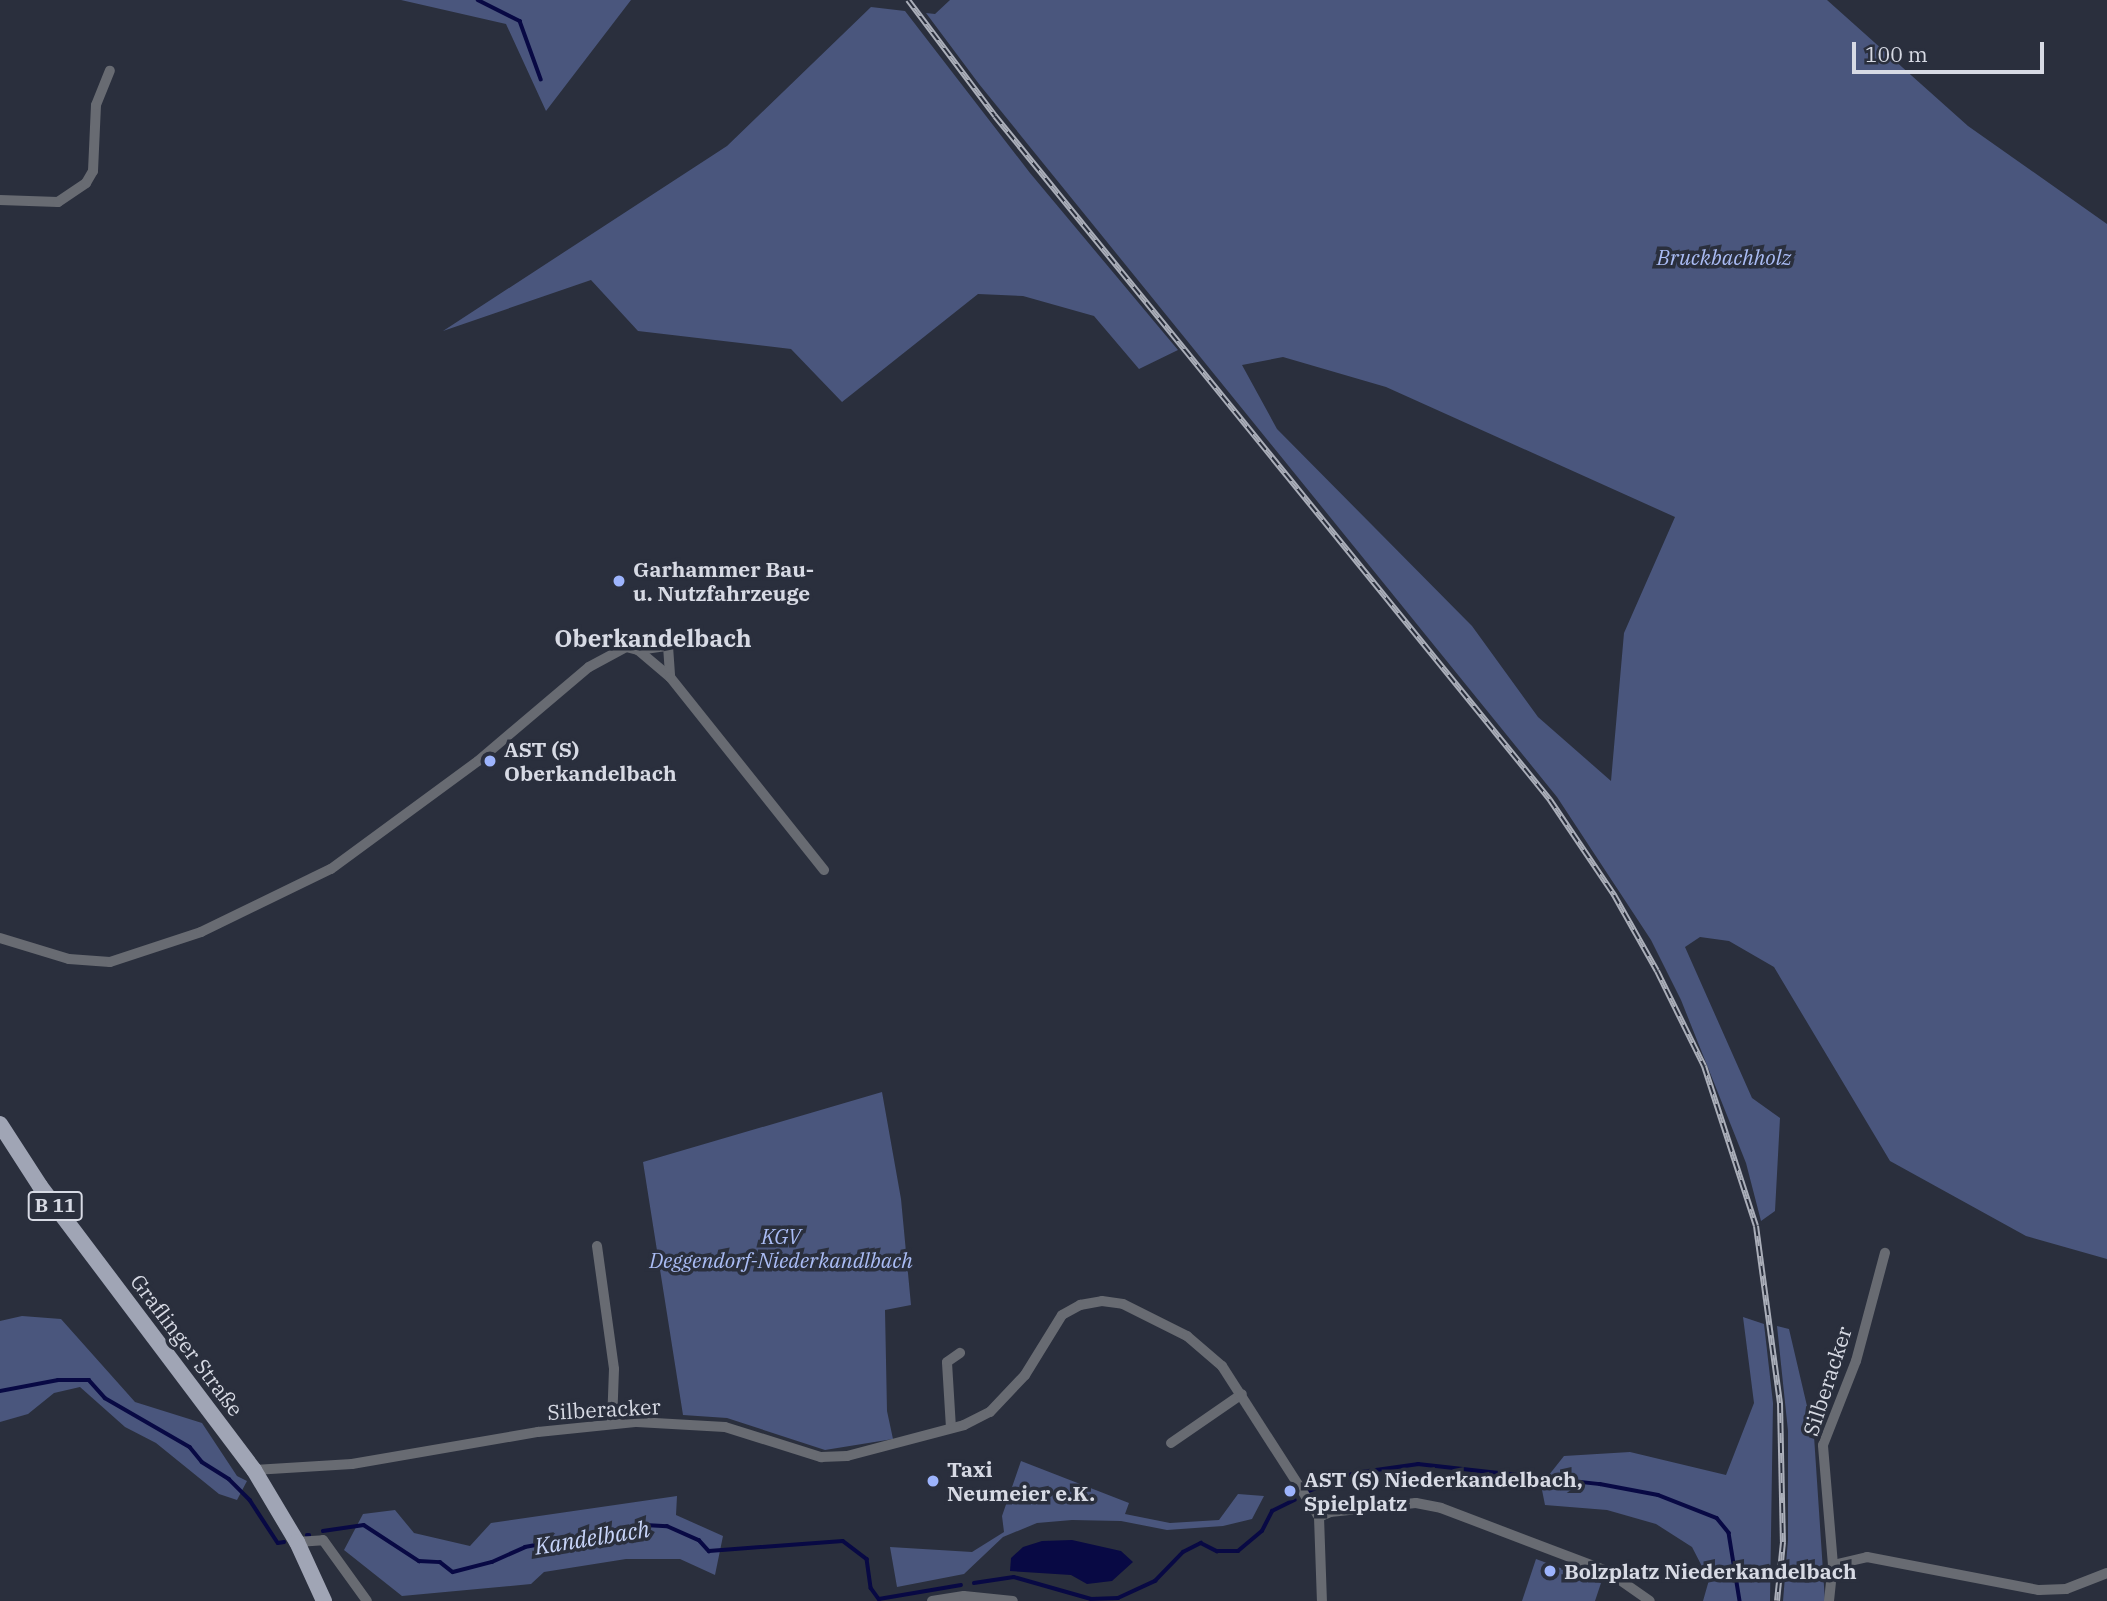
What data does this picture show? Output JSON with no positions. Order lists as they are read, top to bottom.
{
  "streets": {
    "main road": ["B 11", "Graflinger Straße"],
    "street": ["Silberacker"]
  },
  "crossings": [
    ["Graflinger Straße", "Silberacker"]
  ],
  "districts": ["Oberkandelbach"],
  "water": ["Kandelbach"],
  "parks": ["Bruckbachholz", "KGV Deggendorf-Niederkandlbach"],
  "places": [
    "Garhammer Bau- u. Nutzfahrzeuge",
    "AST (S) Oberkandelbach",
    "Taxi Neumeier e.K.",
    "AST (S) Niederkandelbach, Spielplatz",
    "Bolzplatz Niederkandelbach"
  ],
  "scale_bar": "100 m"
}
